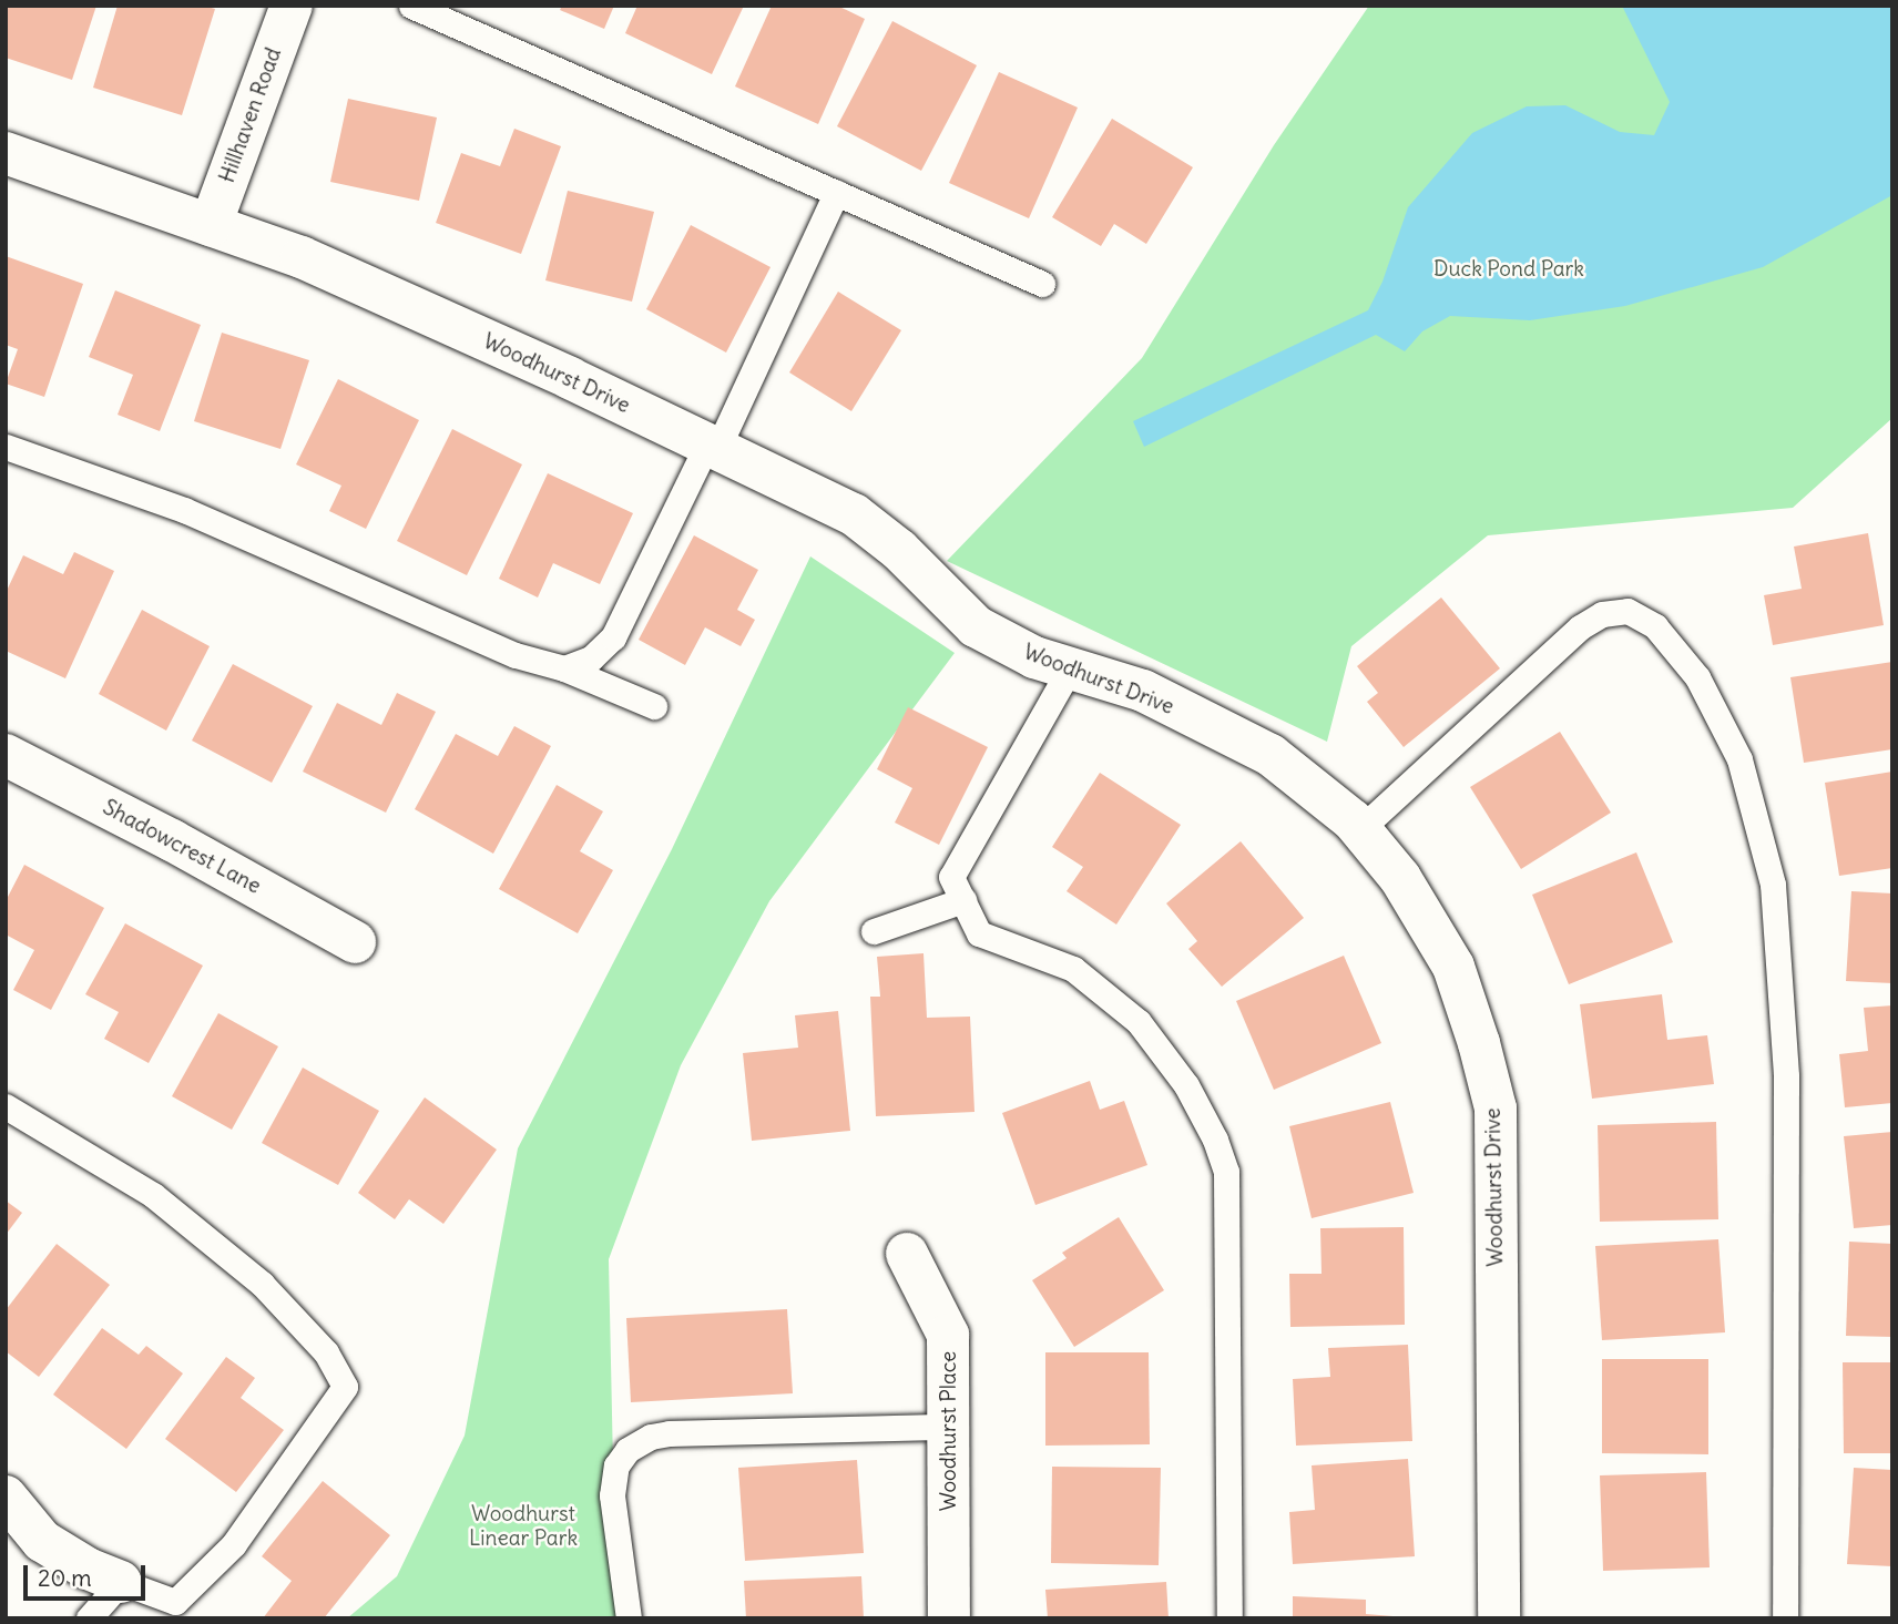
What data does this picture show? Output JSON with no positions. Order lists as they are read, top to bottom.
{
  "streets": {
    "street": [
      "Hillhaven Road",
      "Woodhurst Drive",
      "Shadowcrest Lane",
      "Woodhurst Place"
    ]
  },
  "crossings": [
    ["Hillhaven Road", "Woodhurst Drive"]
  ],
  "parks": ["Duck Pond Park", "Woodhurst Linear Park"],
  "scale_bar": "20 m"
}
